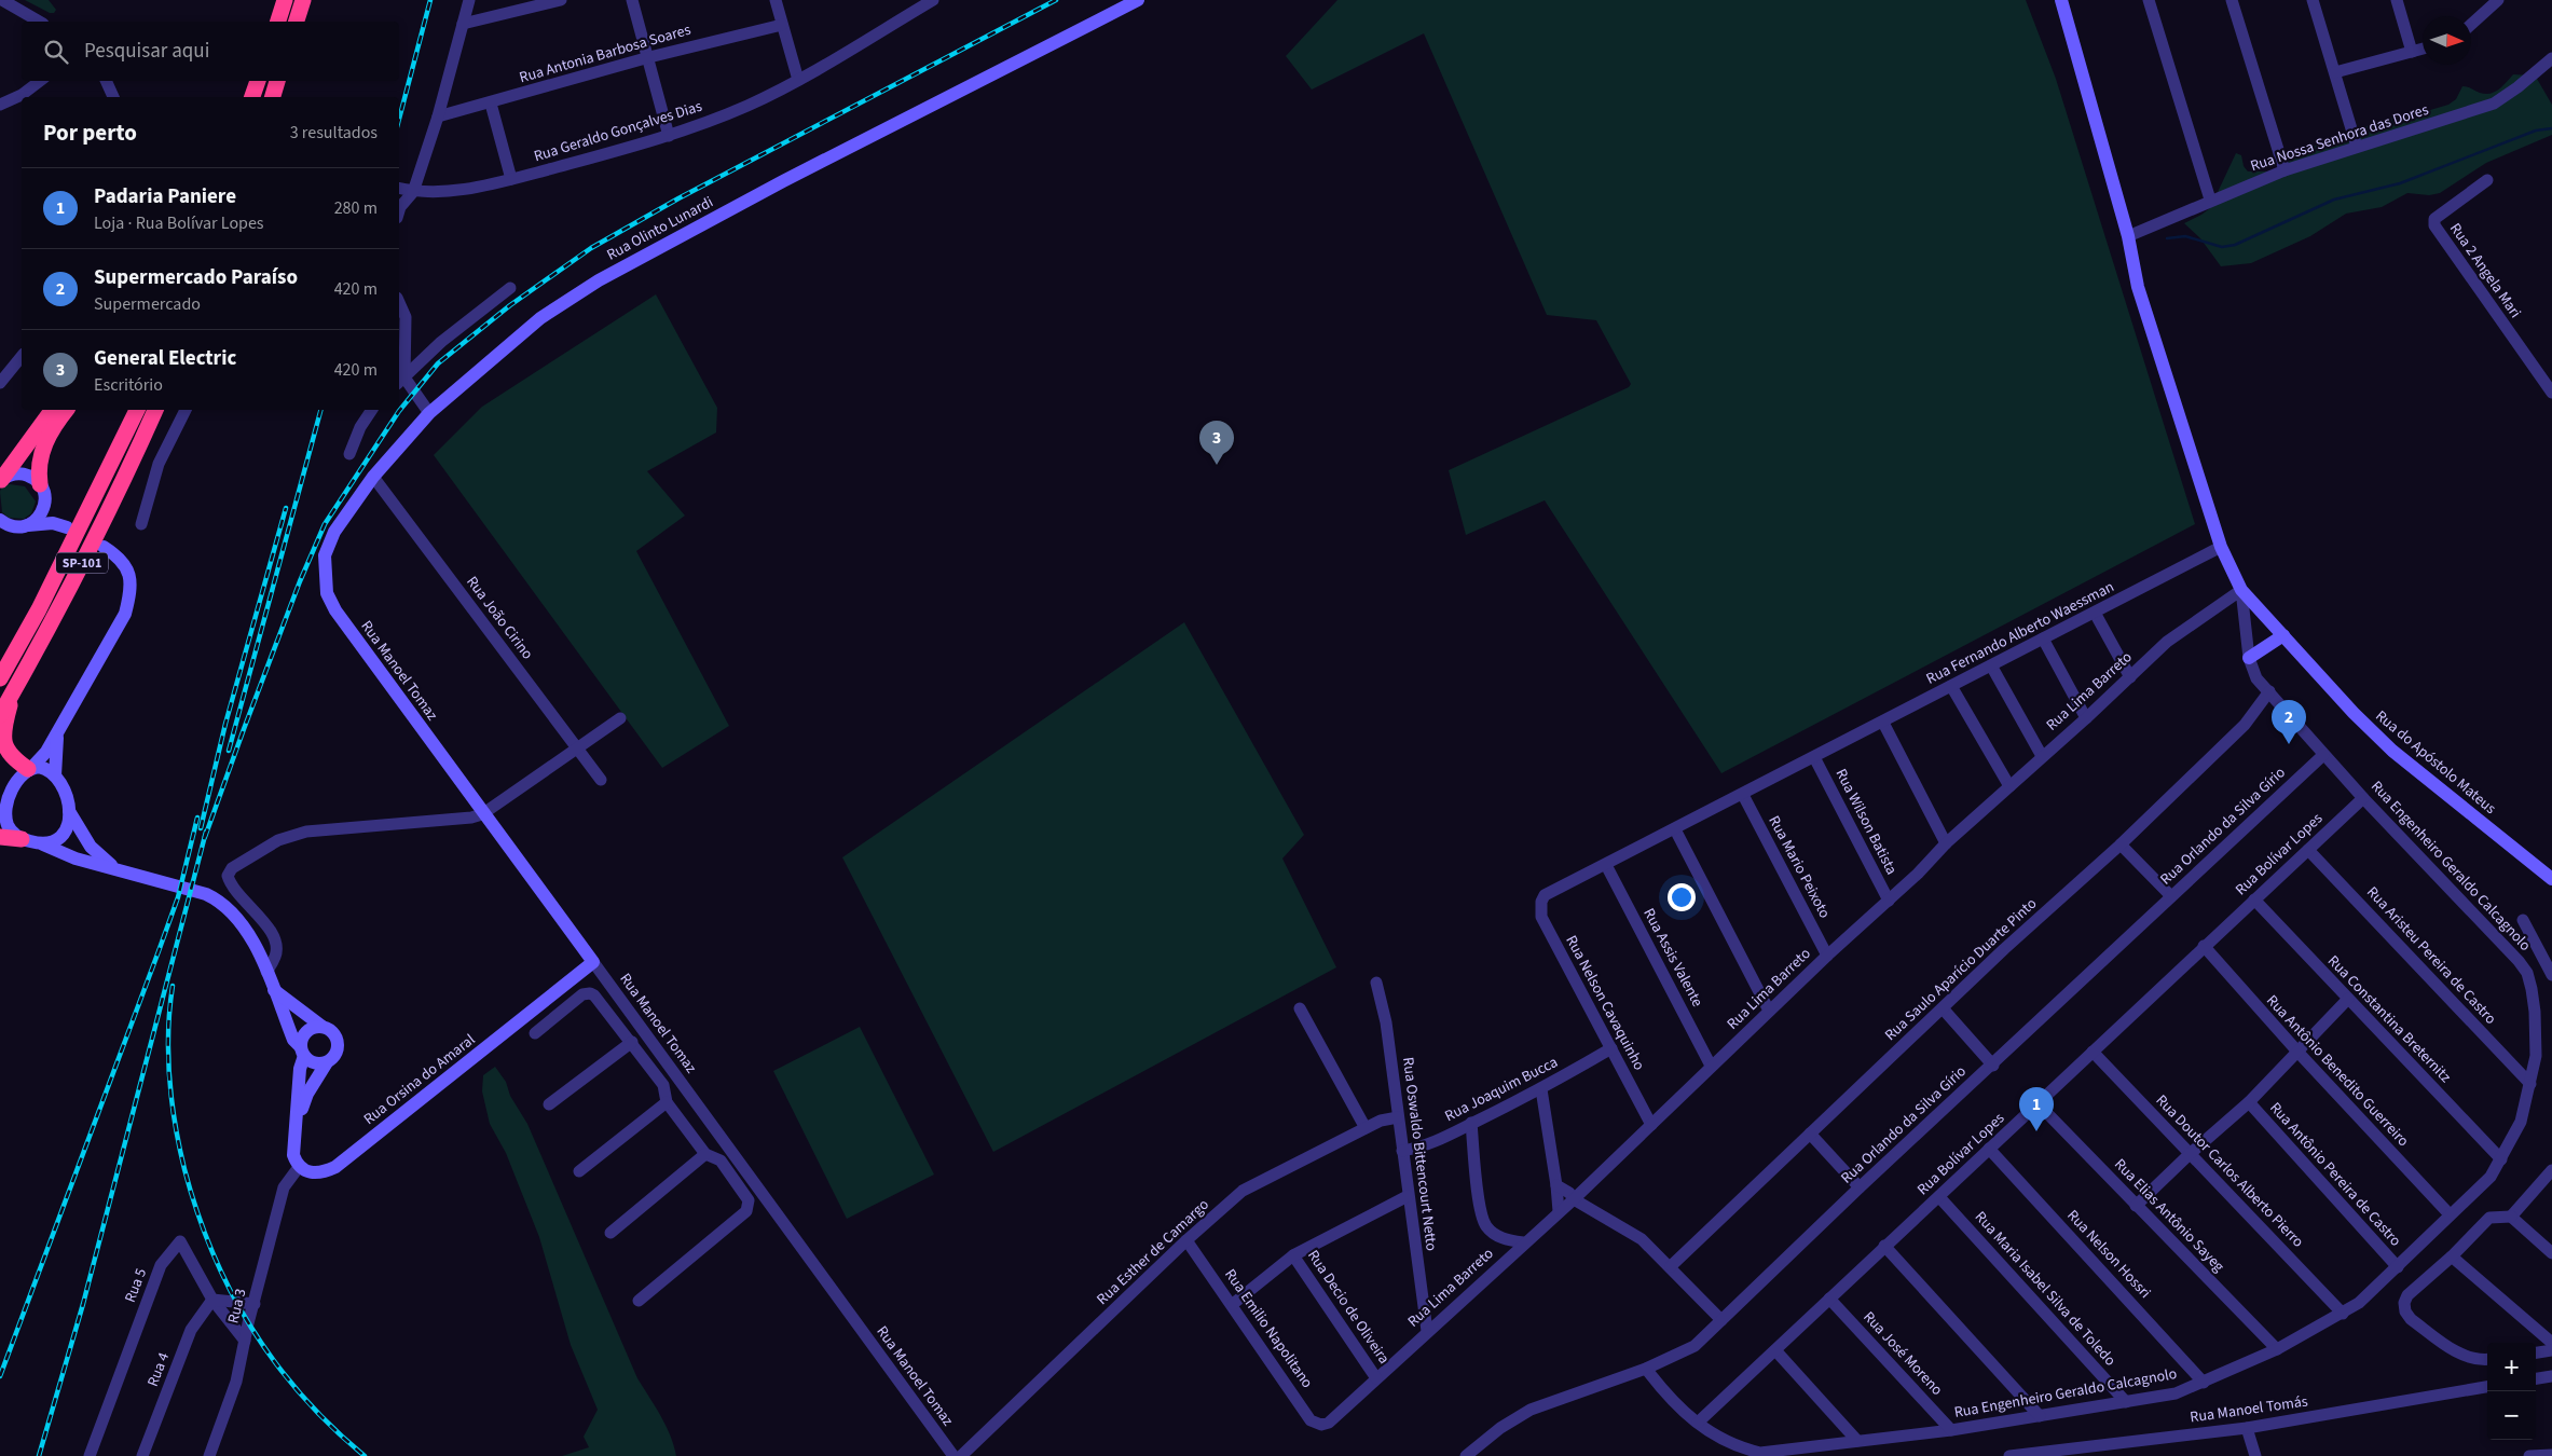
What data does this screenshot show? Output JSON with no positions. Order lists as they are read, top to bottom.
{
  "streets": {
    "highway": ["SP-101"],
    "street": [
      "Rua Antonia Barbosa Soares",
      "Rua Geraldo Gonçalves Dias",
      "Rua Nossa Senhora das Dores",
      "Rua Olinto Lunardi",
      "Rua 2 Angela Mari",
      "Rua João Cirino",
      "Rua Fernando Alberto Waessman",
      "Rua Manoel Tomaz",
      "Rua Lima Barreto",
      "Rua do Apóstolo Mateus",
      "Rua Wilson Batista",
      "Rua Orlando da Silva Gírio",
      "Rua Bolívar Lopes",
      "Rua Engenheiro Geraldo Calcagnolo",
      "Rua Mario Peixoto",
      "Rua Aristeu Pereira de Castro",
      "Rua Assis Valente",
      "Rua Saulo Aparício Duarte Pinto",
      "Rua Nelson Cavaquinho",
      "Rua Constantina Breternitz",
      "Rua Antônio Benedito Guerreiro",
      "Rua Orsina do Amaral",
      "Rua Joaquim Bucca",
      "Rua Oswaldo Bittencourt Netto",
      "Rua Doutor Carlos Alberto Pierro",
      "Rua Antônio Pereira de Castro",
      "Rua Elias Antônio Sayeg",
      "Rua Esther de Camargo",
      "Rua Nelson Hossri",
      "Rua 5",
      "Rua Maria Isabel Silva de Toledo",
      "Rua 3",
      "Rua Decio de Oliveira",
      "Rua Emilio Napolitano",
      "Rua José Moreno",
      "Rua 4",
      "Rua Manoel Tomás"
    ]
  },
  "crossings": [
    ["Rua Olinto Lunardi", "Rua João Cirino"],
    ["Rua Olinto Lunardi", "Rua Manoel Tomaz"],
    ["Rua Fernando Alberto Waessman", "Rua do Apóstolo Mateus"],
    ["Rua Fernando Alberto Waessman", "Rua Wilson Batista"],
    ["Rua Fernando Alberto Waessman", "Rua Mario Peixoto"],
    ["Rua Fernando Alberto Waessman", "Rua Assis Valente"],
    ["Rua Fernando Alberto Waessman", "Rua Nelson Cavaquinho"],
    ["Rua Manoel Tomaz", "Rua Orsina do Amaral"],
    ["Rua Lima Barreto", "Rua do Apóstolo Mateus"],
    ["Rua Lima Barreto", "Rua Wilson Batista"],
    ["Rua Lima Barreto", "Rua Engenheiro Geraldo Calcagnolo"],
    ["Rua Lima Barreto", "Rua Mario Peixoto"],
    ["Rua Lima Barreto", "Rua Assis Valente"],
    ["Rua Lima Barreto", "Rua Nelson Cavaquinho"],
    ["Rua Lima Barreto", "Rua Oswaldo Bittencourt Netto"],
    ["Rua Lima Barreto", "Rua Decio de Oliveira"],
    ["Rua Lima Barreto", "Rua Emilio Napolitano"],
    ["Rua do Apóstolo Mateus", "Rua Engenheiro Geraldo Calcagnolo"],
    ["Rua Orlando da Silva Gírio", "Rua Engenheiro Geraldo Calcagnolo"],
    ["Rua Bolívar Lopes", "Rua Engenheiro Geraldo Calcagnolo"],
    ["Rua Bolívar Lopes", "Rua Aristeu Pereira de Castro"],
    ["Rua Bolívar Lopes", "Rua Constantina Breternitz"],
    ["Rua Bolívar Lopes", "Rua Antônio Benedito Guerreiro"],
    ["Rua Bolívar Lopes", "Rua Doutor Carlos Alberto Pierro"],
    ["Rua Bolívar Lopes", "Rua Elias Antônio Sayeg"],
    ["Rua Bolívar Lopes", "Rua Nelson Hossri"],
    ["Rua Bolívar Lopes", "Rua Maria Isabel Silva de Toledo"],
    ["Rua Bolívar Lopes", "Rua José Moreno"],
    ["Rua Engenheiro Geraldo Calcagnolo", "Rua Aristeu Pereira de Castro"],
    ["Rua Engenheiro Geraldo Calcagnolo", "Rua Saulo Aparício Duarte Pinto"],
    ["Rua Engenheiro Geraldo Calcagnolo", "Rua Constantina Breternitz"],
    ["Rua Engenheiro Geraldo Calcagnolo", "Rua Antônio Benedito Guerreiro"],
    ["Rua Engenheiro Geraldo Calcagnolo", "Rua Doutor Carlos Alberto Pierro"],
    ["Rua Engenheiro Geraldo Calcagnolo", "Rua Antônio Pereira de Castro"],
    ["Rua Engenheiro Geraldo Calcagnolo", "Rua Elias Antônio Sayeg"],
    ["Rua Engenheiro Geraldo Calcagnolo", "Rua Nelson Hossri"],
    ["Rua Engenheiro Geraldo Calcagnolo", "Rua Maria Isabel Silva de Toledo"],
    ["Rua Engenheiro Geraldo Calcagnolo", "Rua José Moreno"],
    ["Rua Nelson Cavaquinho", "Rua Joaquim Bucca"],
    ["Rua Orsina do Amaral", "Rua 3"],
    ["Rua Joaquim Bucca", "Rua Oswaldo Bittencourt Netto"],
    ["Rua Oswaldo Bittencourt Netto", "Rua Esther de Camargo"],
    ["Rua Esther de Camargo", "Rua Emilio Napolitano"],
    ["Rua 5", "Rua 3"],
    ["Rua 5", "Rua 4"]
  ],
  "north": "right",
  "page": {
    "search": "Pesquisar aqui",
    "heading": ["Por perto", "3 resultados"],
    "list": [
      {
        "mark": "1",
        "name": "Padaria Paniere",
        "note": "Loja · Rua Bolívar Lopes",
        "value": "280 m"
      },
      {
        "mark": "2",
        "name": "Supermercado Paraíso",
        "note": "Supermercado",
        "value": "420 m"
      },
      {
        "mark": "3",
        "name": "General Electric",
        "note": "Escritório",
        "value": "420 m"
      }
    ],
    "pins": ["3", "2", "1"],
    "map_buttons": ["+", "−"]
  }
}
